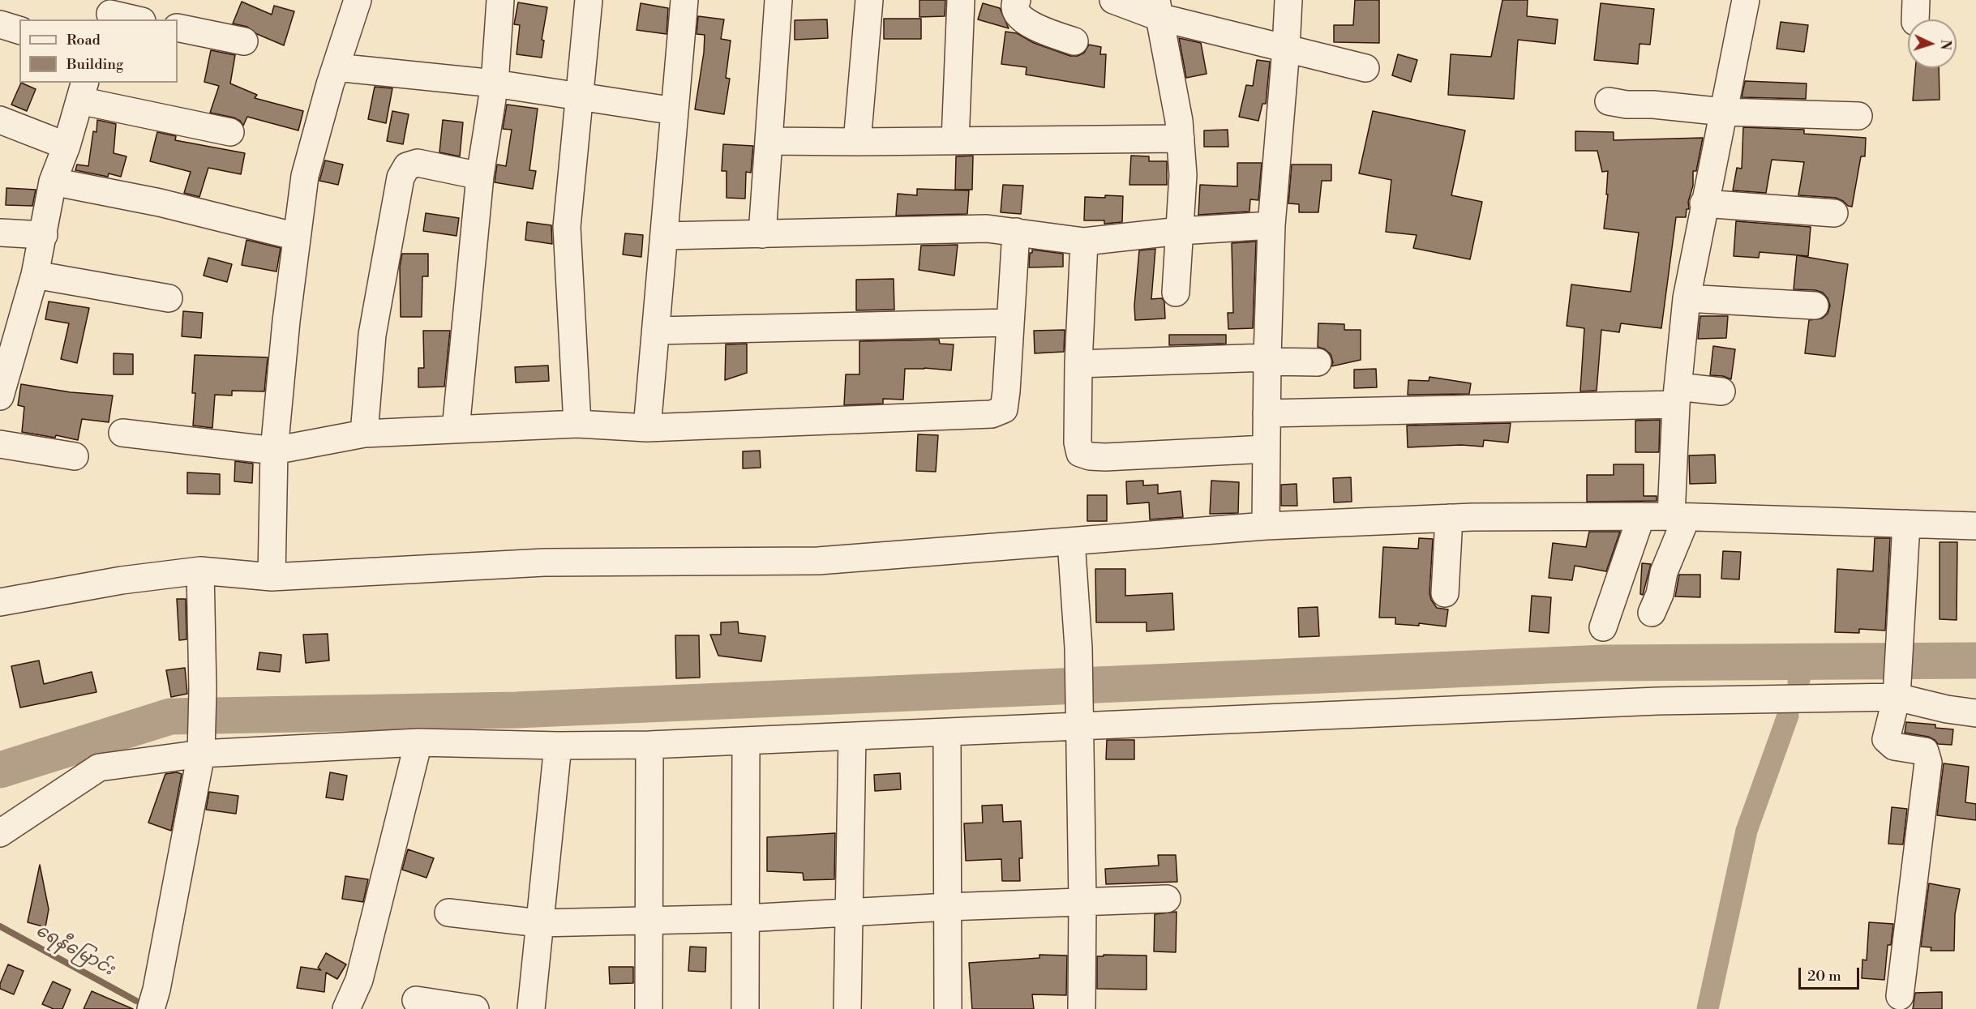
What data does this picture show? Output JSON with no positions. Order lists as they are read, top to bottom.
{
  "water": ["ရေနီမြောင်း"],
  "legend": ["Road", "Building"],
  "scale_bar": "20 m",
  "north": "right"
}
